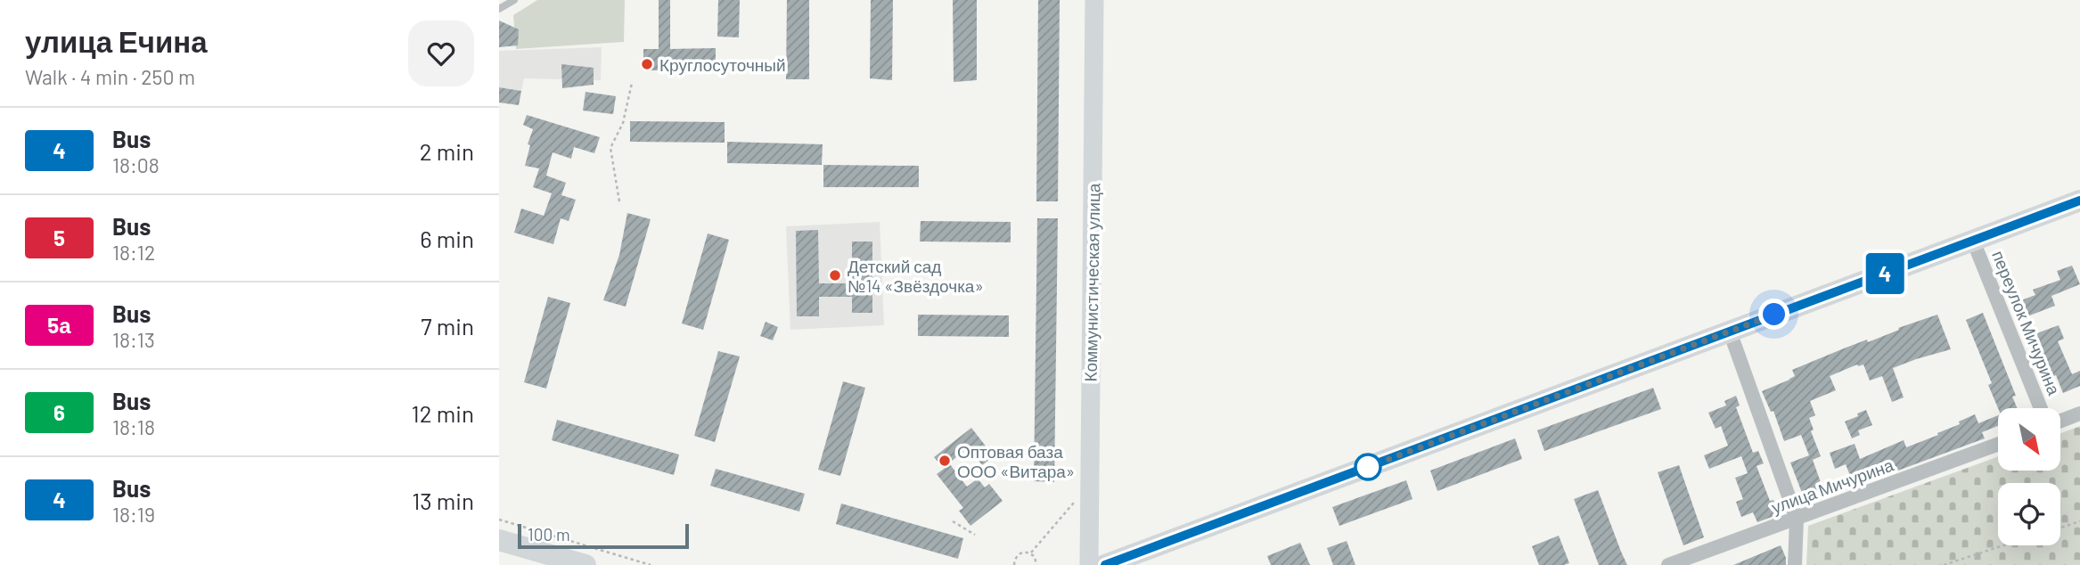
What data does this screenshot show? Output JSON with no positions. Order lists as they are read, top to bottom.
{
  "streets": {
    "main road": ["Коммунистическая улица"],
    "street": ["переулок Мичурина", "улица Мичурина"]
  },
  "places": ["Круглосуточный", "Детский сад №14 «Звёздочка»", "Оптовая база ООО «Витара»"],
  "lines": ["bus line 4"],
  "scale_bar": "100 m",
  "north": "bottom right",
  "page": {
    "heading": ["улица Ечина", "Walk · 4 min · 250 m"],
    "on_map": "4",
    "list": [
      {
        "mark": "4",
        "name": "Bus",
        "note": "18:08",
        "value": "2 min"
      },
      {
        "mark": "5",
        "name": "Bus",
        "note": "18:12",
        "value": "6 min"
      },
      {
        "mark": "5а",
        "name": "Bus",
        "note": "18:13",
        "value": "7 min"
      },
      {
        "mark": "6",
        "name": "Bus",
        "note": "18:18",
        "value": "12 min"
      },
      {
        "mark": "4",
        "name": "Bus",
        "note": "18:19",
        "value": "13 min"
      }
    ],
    "scale": "100 m"
  }
}
